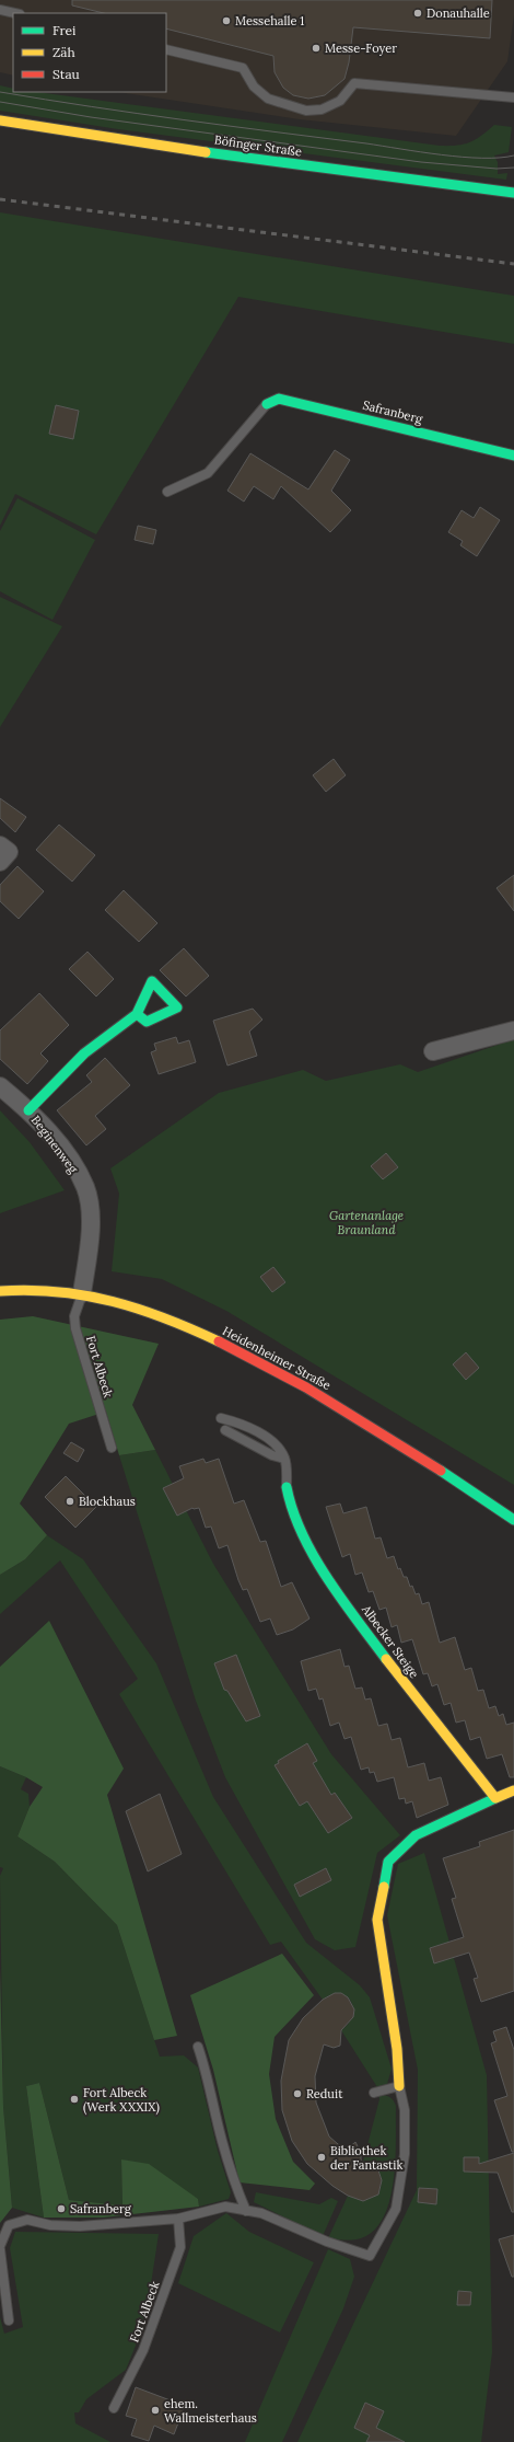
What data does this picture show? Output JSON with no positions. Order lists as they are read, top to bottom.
{
  "streets": {
    "street": [
      "Böfinger Straße",
      "Safranberg",
      "Beginenweg",
      "Heidenheimer Straße",
      "Albecker Steige"
    ],
    "lane": ["Fort Albeck"]
  },
  "crossings": [
    ["Beginenweg", "Heidenheimer Straße"],
    ["Beginenweg", "Fort Albeck"],
    ["Heidenheimer Straße", "Fort Albeck"]
  ],
  "parks": ["Gartenanlage Braunland"],
  "places": [
    "Donauhalle",
    "Messehalle 1",
    "Messe-Foyer",
    "Blockhaus",
    "Reduit",
    "Fort Albeck (Werk XXXIX)",
    "Bibliothek der Fantastik",
    "Safranberg",
    "ehem. Wallmeisterhaus"
  ],
  "legend": ["Frei", "Zäh", "Stau"]
}
